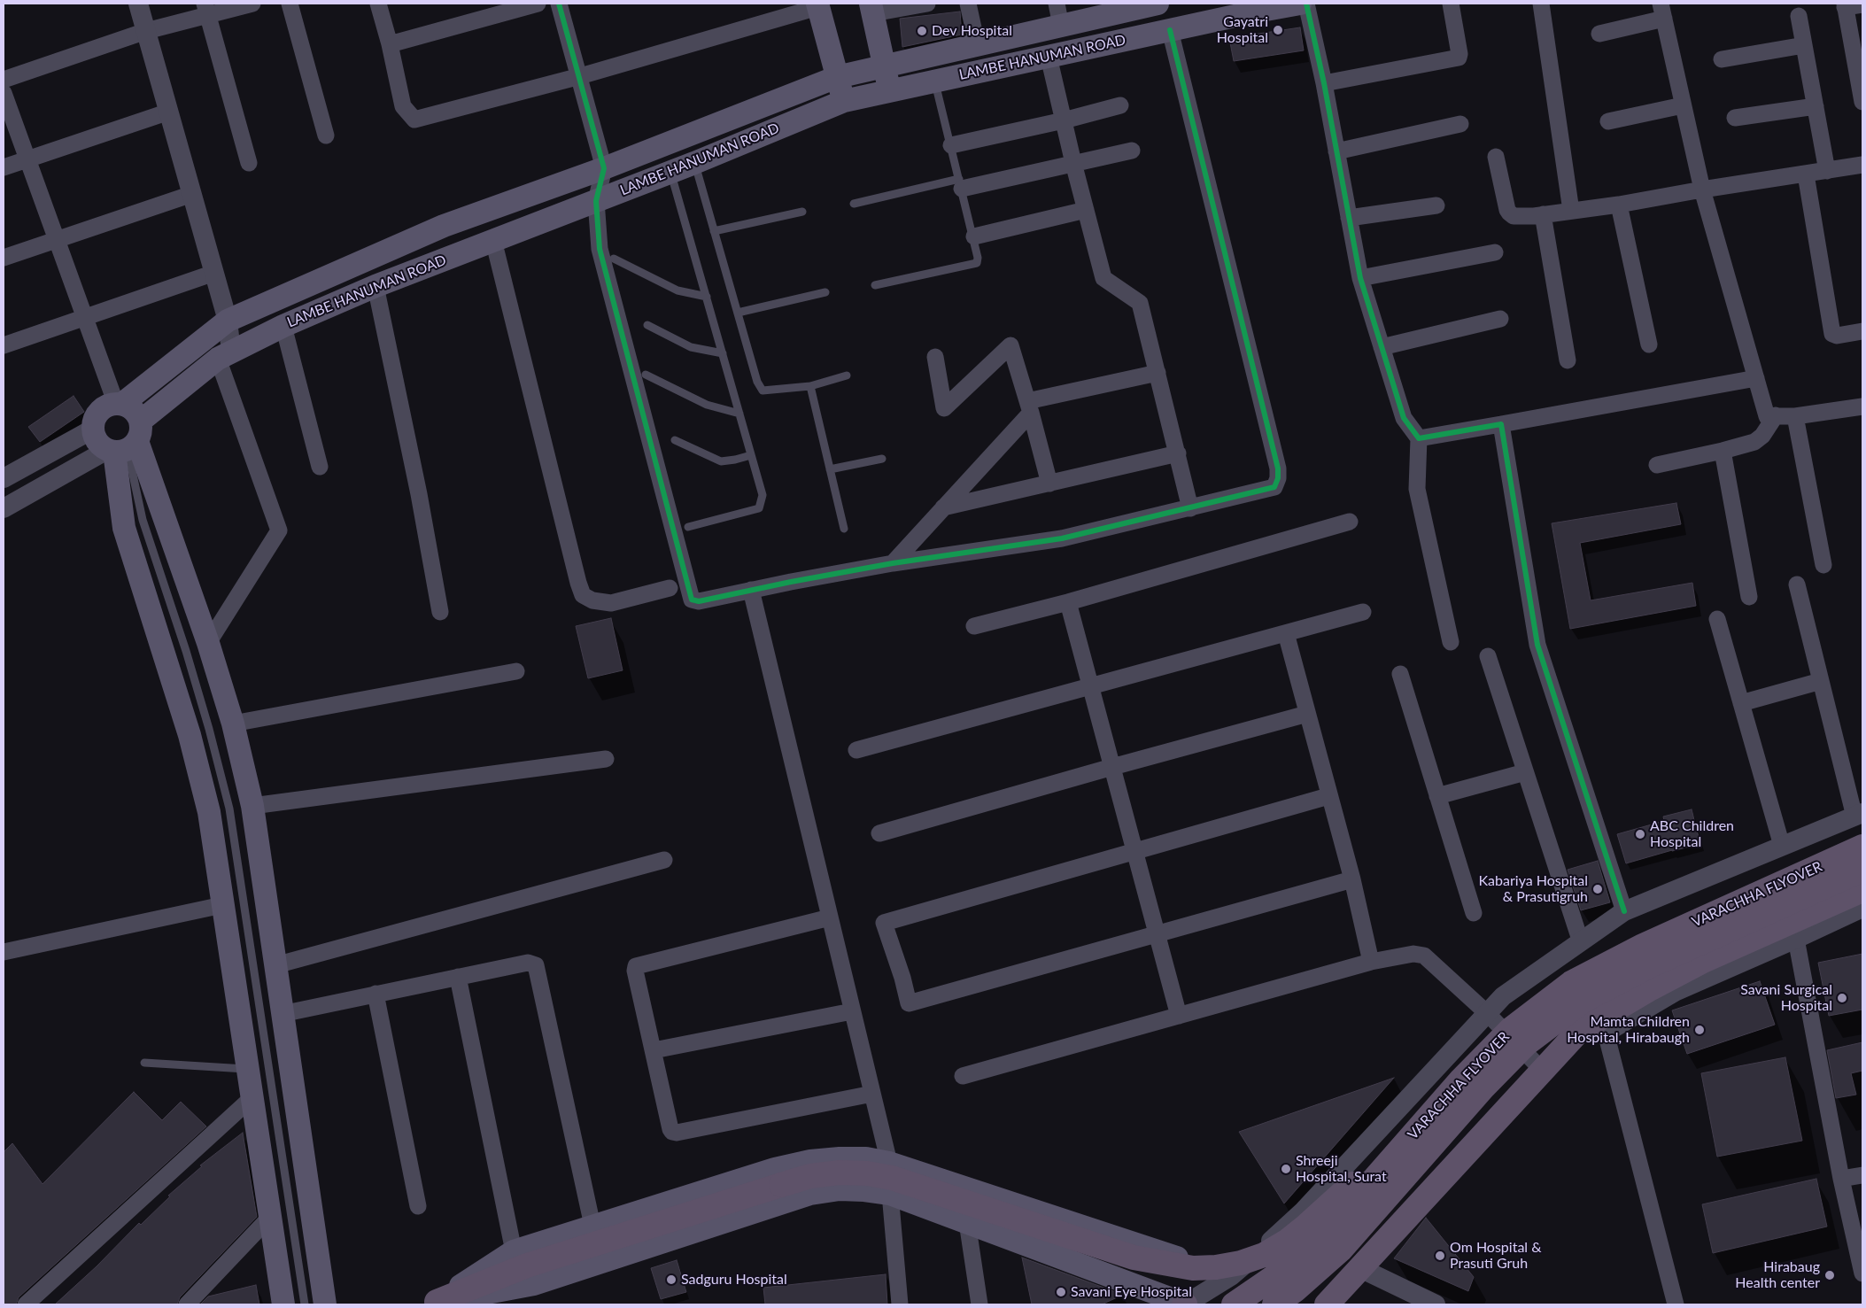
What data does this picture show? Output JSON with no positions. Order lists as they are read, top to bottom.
{
  "streets": {
    "main road": ["LAMBE HANUMAN ROAD", "VARACHHA FLYOVER"]
  },
  "places": [
    "Gayatri Hospital",
    "Dev Hospital",
    "ABC Children Hospital",
    "Kabariya Hospital & Prasutigruh",
    "Savani Surgical Hospital",
    "Mamta Children Hospital, Hirabaugh",
    "Shreeji Hospital, Surat",
    "Om Hospital & Prasuti Gruh",
    "Hirabaug Health center",
    "Sadguru Hospital",
    "Savani Eye Hospital"
  ]
}
